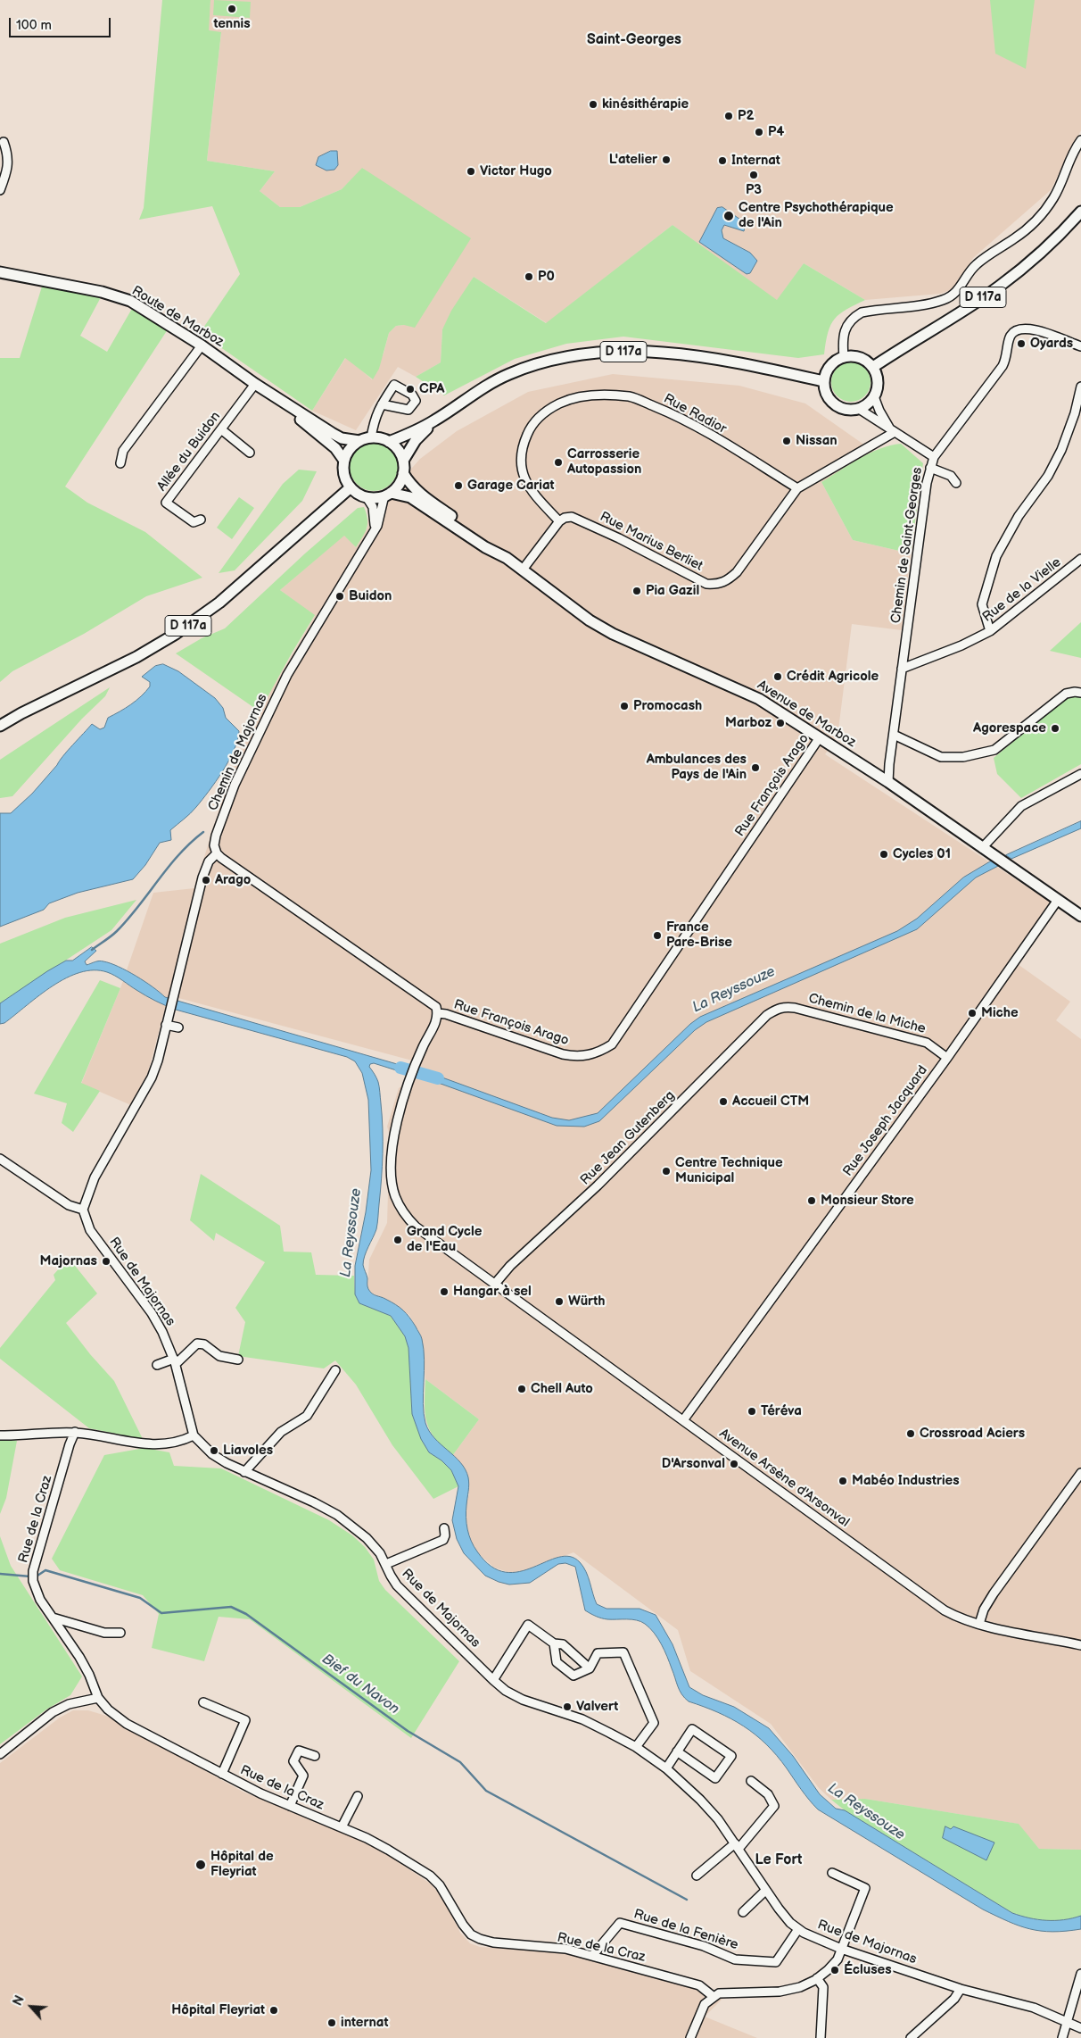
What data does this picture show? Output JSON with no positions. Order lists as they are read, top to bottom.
{
  "streets": {
    "main road": ["D 117a", "Route de Marboz", "Avenue de Marboz"],
    "street": [
      "Rue Radior",
      "Allée du Buidon",
      "Rue Marius Berliet",
      "Chemin de Saint-Georges",
      "Rue de la Vielle",
      "Chemin de Majornas",
      "Rue François Arago",
      "Chemin de la Miche",
      "Rue Joseph Jacquard",
      "Rue Jean Gutenberg",
      "Rue de Majornas",
      "Avenue Arsène d'Arsonval",
      "Rue de la Craz",
      "Rue de la Fenière"
    ]
  },
  "crossings": [
    ["D 117a", "Route de Marboz"],
    ["D 117a", "Avenue de Marboz"],
    ["D 117a", "Chemin de Majornas"],
    ["Route de Marboz", "Allée du Buidon"],
    ["Route de Marboz", "Avenue de Marboz"],
    ["Route de Marboz", "Chemin de Majornas"],
    ["Rue Radior", "Rue Marius Berliet"],
    ["Chemin de Saint-Georges", "Rue de la Vielle"],
    ["Chemin de Saint-Georges", "Avenue de Marboz"],
    ["Avenue de Marboz", "Chemin de Majornas"],
    ["Avenue de Marboz", "Rue François Arago"],
    ["Avenue de Marboz", "Rue Joseph Jacquard"],
    ["Chemin de Majornas", "Rue François Arago"],
    ["Rue François Arago", "Avenue Arsène d'Arsonval"],
    ["Chemin de la Miche", "Rue Joseph Jacquard"],
    ["Chemin de la Miche", "Rue Jean Gutenberg"],
    ["Rue Joseph Jacquard", "Avenue Arsène d'Arsonval"],
    ["Rue Jean Gutenberg", "Avenue Arsène d'Arsonval"],
    ["Rue de Majornas", "Rue de la Fenière"],
    ["Rue de la Craz", "Rue de la Fenière"]
  ],
  "districts": ["Saint-Georges", "Le Fort"],
  "water": ["La Reyssouze", "Bief du Navon"],
  "places": [
    "tennis",
    "kinésithérapie",
    "P2",
    "P4",
    "L'atelier",
    "Internat",
    "Victor Hugo",
    "P3",
    "Centre Psychothérapique de l'Ain",
    "P0",
    "Oyards",
    "CPA",
    "Nissan",
    "Carrosserie Autopassion",
    "Garage Cariat",
    "Pia Gazil",
    "Buidon",
    "Crédit Agricole",
    "Promocash",
    "Marboz",
    "Agorespace",
    "Ambulances des Pays de l'Ain",
    "Cycles 01",
    "Arago",
    "France Pare-Brise",
    "Miche",
    "Accueil CTM",
    "Centre Technique Municipal",
    "Monsieur Store",
    "Grand Cycle de l'Eau",
    "Majornas",
    "Hangar à sel",
    "Würth",
    "Chell Auto",
    "Téréva",
    "Crossroad Aciers",
    "Liavoles",
    "D'Arsonval",
    "Mabéo Industries",
    "Valvert",
    "Hôpital de Fleyriat",
    "Écluses",
    "Hôpital Fleyriat",
    "internat"
  ],
  "scale_bar": "100 m",
  "north": "top left"
}
